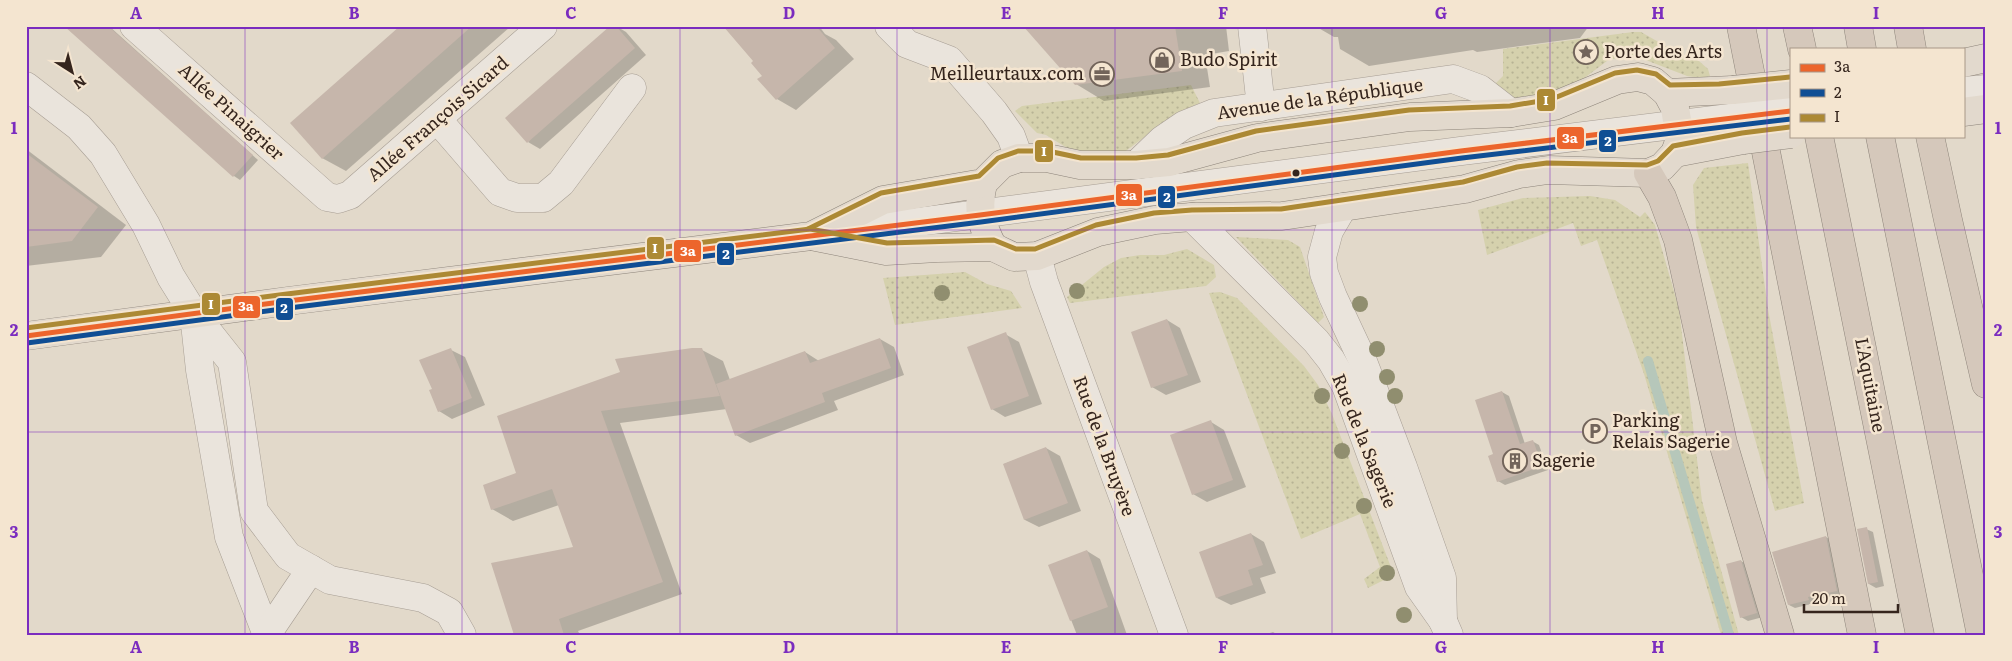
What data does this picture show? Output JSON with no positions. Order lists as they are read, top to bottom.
{
  "streets": {
    "highway": ["L'Aquitaine"],
    "main road": ["Avenue de la République"],
    "street": [
      "Allée Pinaigrier",
      "Allée François Sicard",
      "Rue de la Sagerie",
      "Rue de la Bruyère"
    ]
  },
  "crossings": [
    ["Allée Pinaigrier", "Allée François Sicard"]
  ],
  "places": {
    "place": ["Porte des Arts"],
    "shop": ["Budo Spirit"],
    "office": ["Meilleurtaux.com"],
    "parking": ["Parking Relais Sagerie"],
    "building": ["Sagerie"]
  },
  "lines": ["transit line I", "transit line 3a", "transit line 2"],
  "legend": ["3a", "2", "I"],
  "scale_bar": "20 m",
  "north": "bottom right",
  "grid": {
    "columns": [
      "A",
      "B",
      "C",
      "D",
      "E",
      "F",
      "G",
      "H",
      "I"
    ],
    "rows": ["1", "2", "3"]
  }
}
